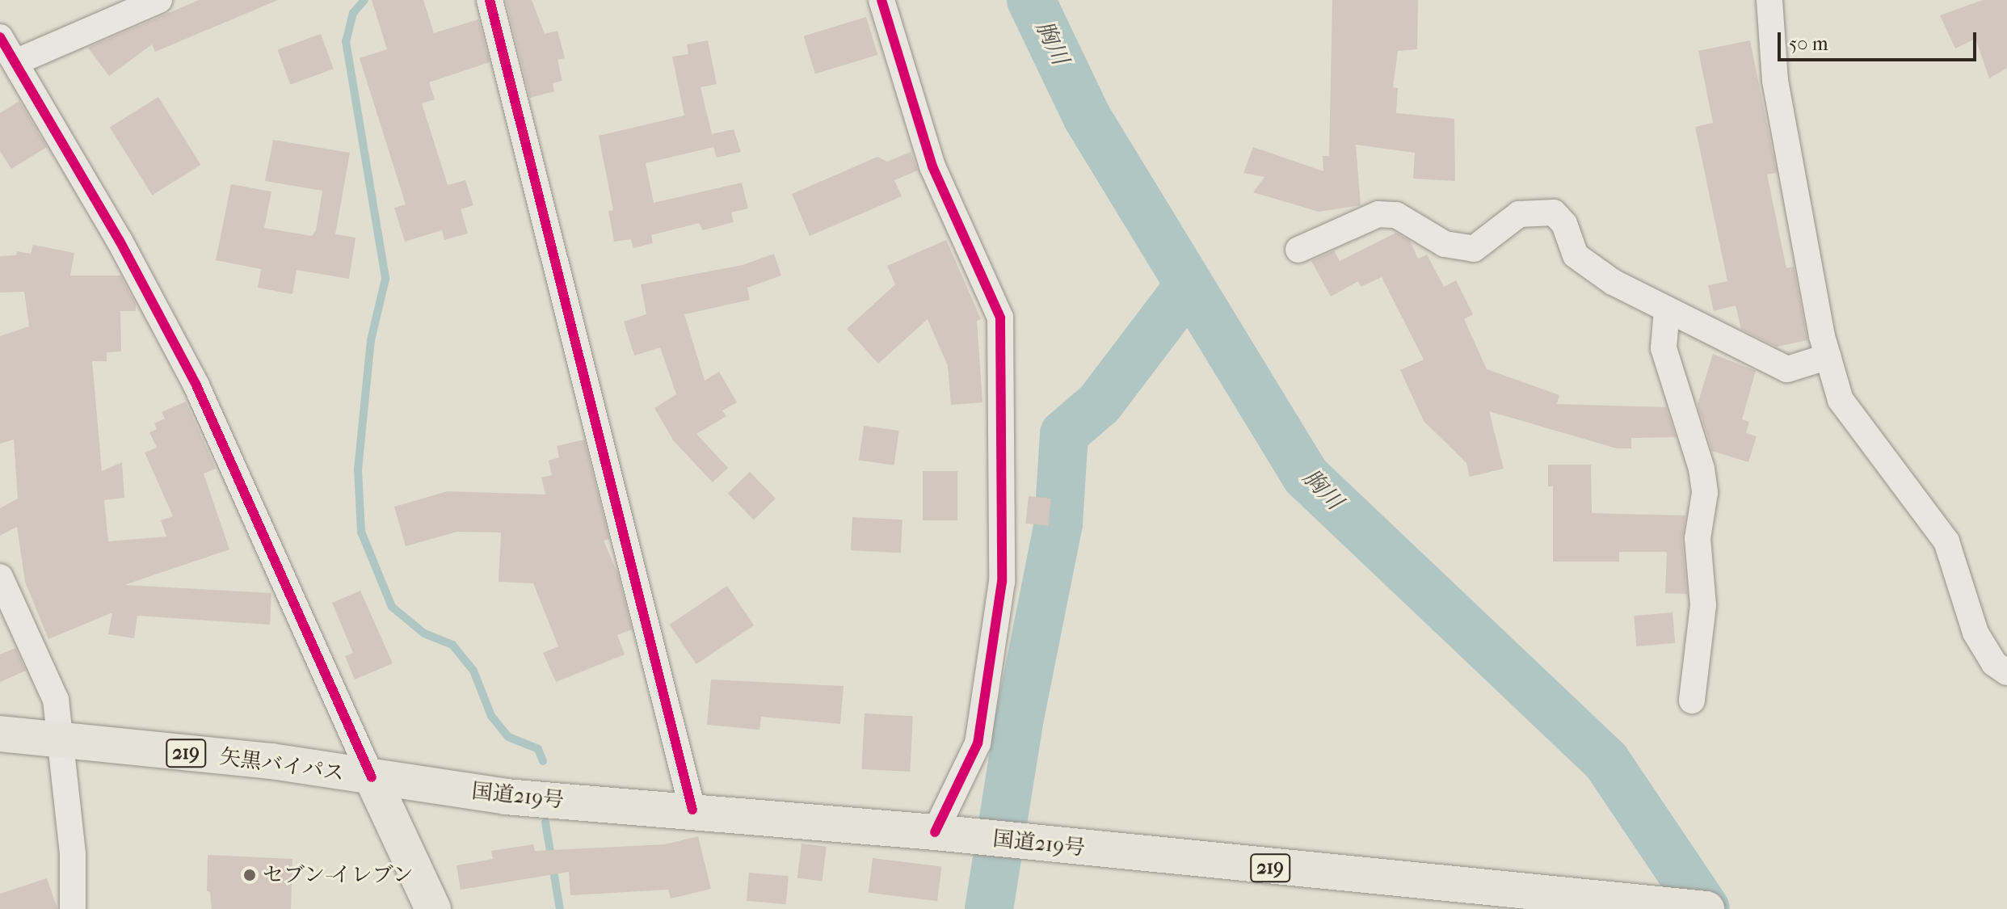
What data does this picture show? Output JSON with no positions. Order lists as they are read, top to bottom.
{
  "streets": {
    "highway": ["219", "矢黒バイパス", "国道219号"]
  },
  "crossings": [
    ["矢黒バイパス", "国道219号"]
  ],
  "water": ["胸川"],
  "places": ["セブン-イレブン"],
  "scale_bar": "50 m"
}
